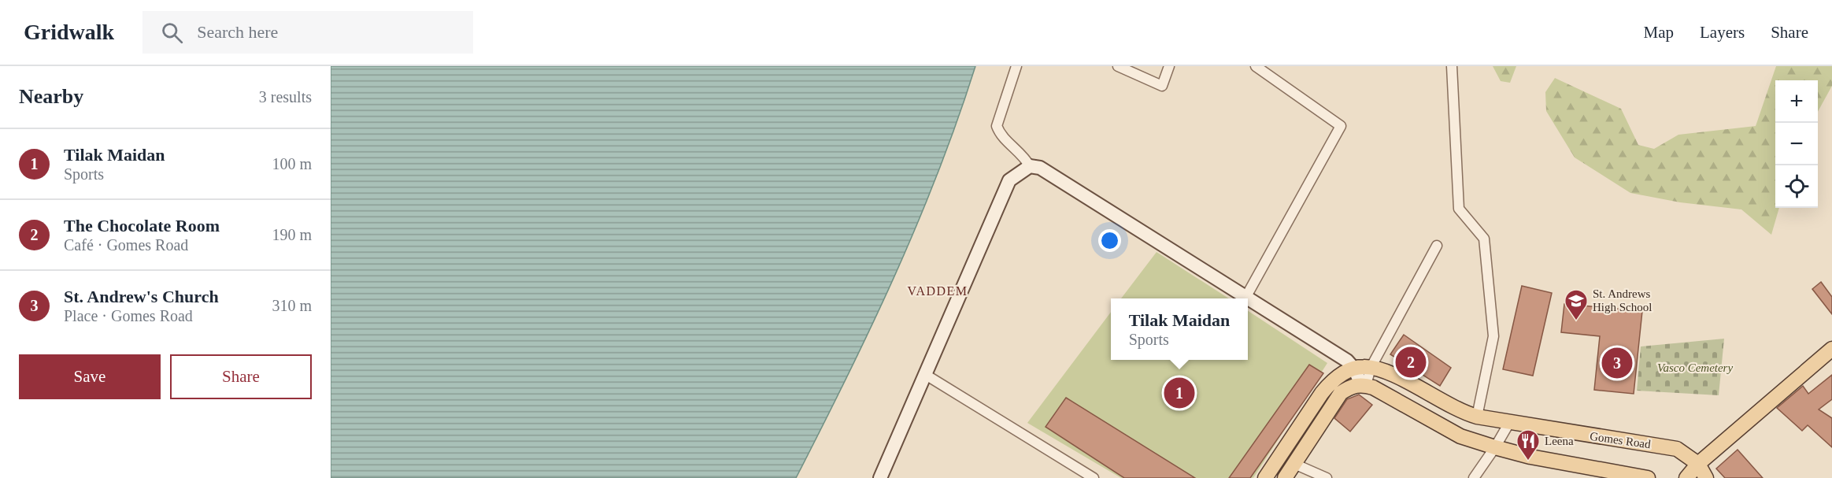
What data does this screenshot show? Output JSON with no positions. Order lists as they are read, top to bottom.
{
  "streets": {
    "main road": ["Gomes Road"]
  },
  "districts": ["VADDEM"],
  "parks": ["Vasco Cemetery"],
  "places": {
    "school or university": ["St. Andrews High School"],
    "restaurant": ["Leena"]
  },
  "page": {
    "header": "Gridwalk",
    "search": "Search here",
    "nav": ["Map", "Layers", "Share"],
    "heading": ["Nearby", "3 results"],
    "map_buttons": ["+", "−"],
    "list": [
      {
        "mark": "1",
        "name": "Tilak Maidan",
        "note": "Sports",
        "value": "100 m"
      },
      {
        "mark": "2",
        "name": "The Chocolate Room",
        "note": "Café · Gomes Road",
        "value": "190 m"
      },
      {
        "mark": "3",
        "name": "St. Andrew's Church",
        "note": "Place · Gomes Road",
        "value": "310 m"
      }
    ],
    "popup": ["Tilak Maidan", "Sports"],
    "buttons": ["Save", "Share"],
    "pins": ["2", "3", "1"]
  }
}
